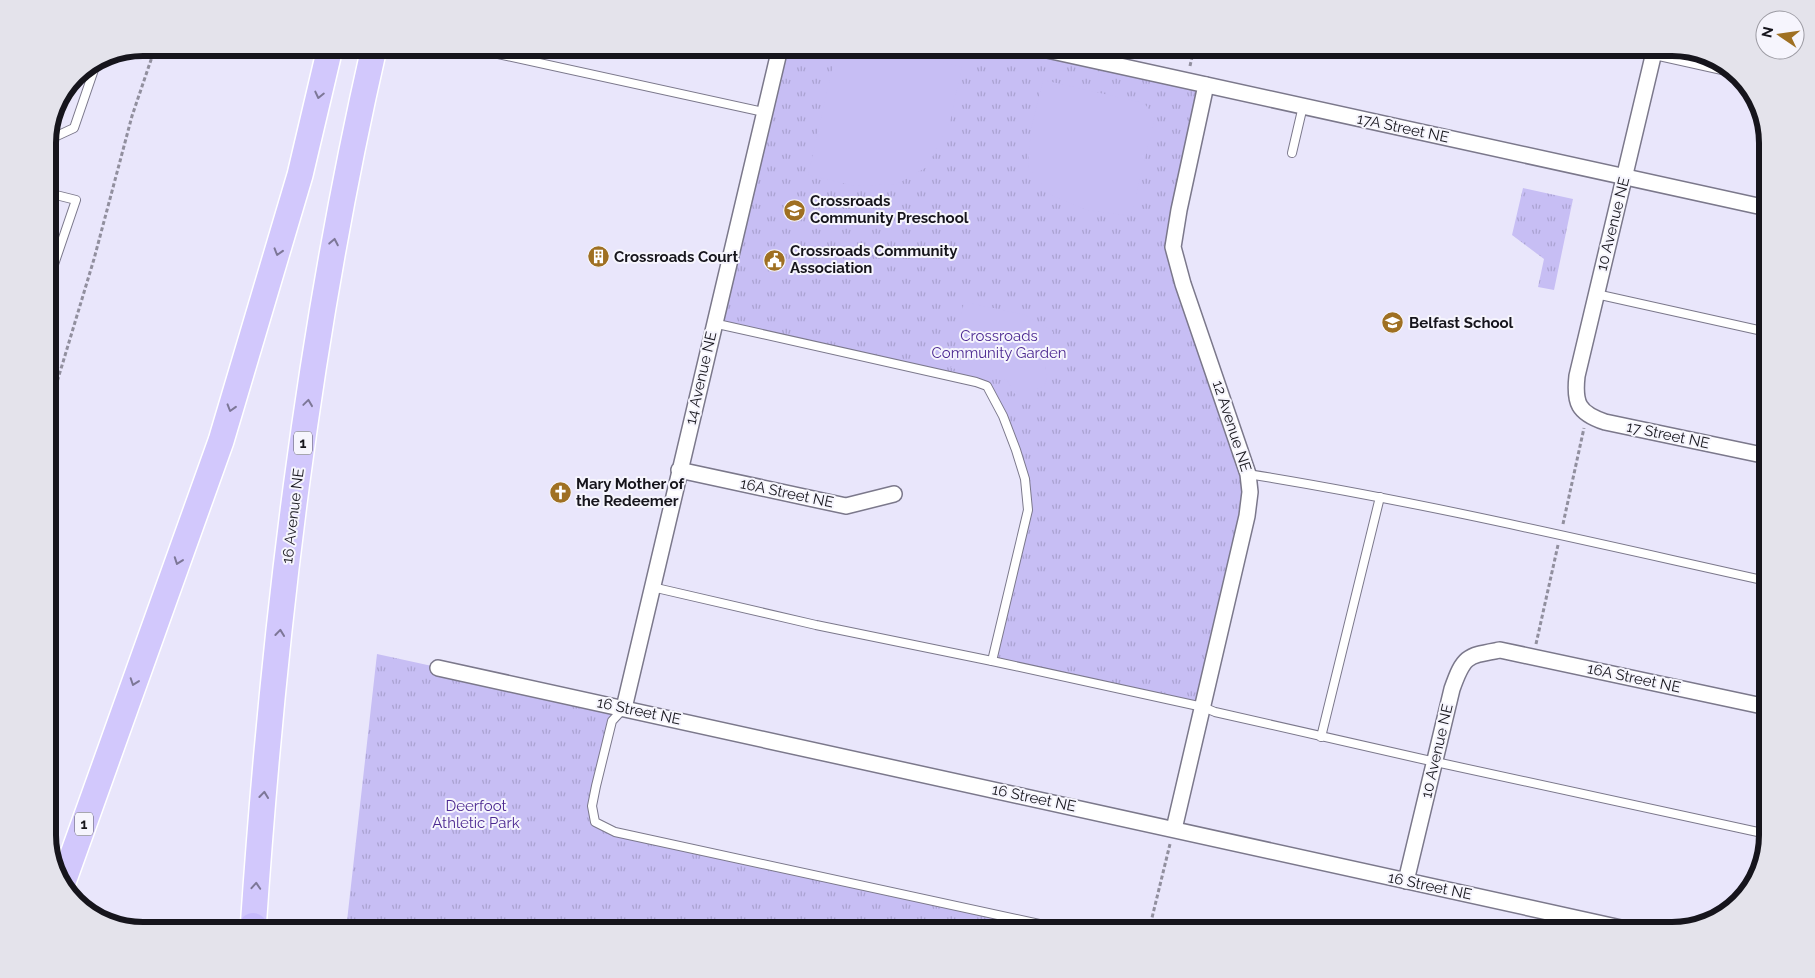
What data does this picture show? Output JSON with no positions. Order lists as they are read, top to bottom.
{
  "streets": {
    "highway": ["1", "16 Avenue NE"],
    "street": [
      "17A Street NE",
      "10 Avenue NE",
      "14 Avenue NE",
      "12 Avenue NE",
      "17 Street NE",
      "16A Street NE",
      "16 Street NE"
    ]
  },
  "crossings": [
    ["17A Street NE", "10 Avenue NE"],
    ["17A Street NE", "12 Avenue NE"],
    ["10 Avenue NE", "17 Street NE"],
    ["10 Avenue NE", "16A Street NE"],
    ["10 Avenue NE", "16 Street NE"],
    ["14 Avenue NE", "16A Street NE"],
    ["14 Avenue NE", "16 Street NE"],
    ["12 Avenue NE", "16 Street NE"]
  ],
  "parks": ["Crossroads Community Garden", "Deerfoot Athletic Park"],
  "places": {
    "school or university": ["Crossroads Community Preschool", "Belfast School"],
    "building": ["Crossroads Court"],
    "public building": ["Crossroads Community Association"],
    "church": ["Mary Mother of the Redeemer"]
  },
  "north": "left"
}
